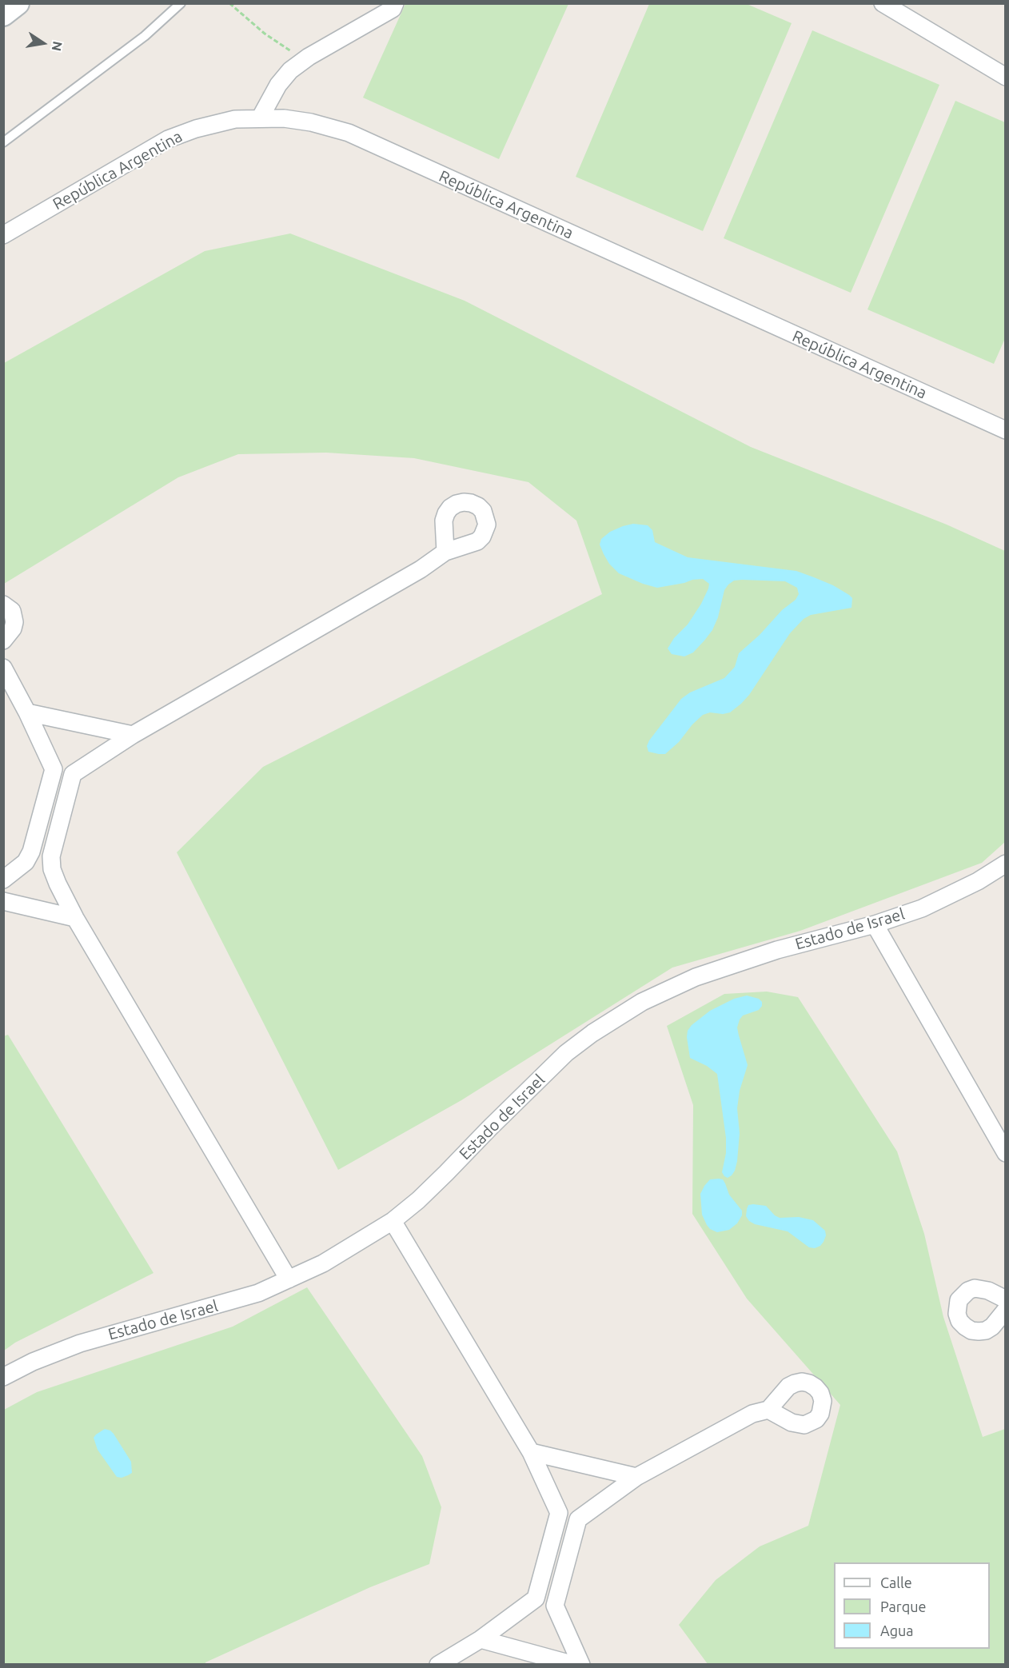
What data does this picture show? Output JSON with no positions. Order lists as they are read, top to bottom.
{
  "streets": {
    "street": ["República Argentina", "Estado de Israel"]
  },
  "legend": ["Calle", "Parque", "Agua"],
  "north": "right"
}
